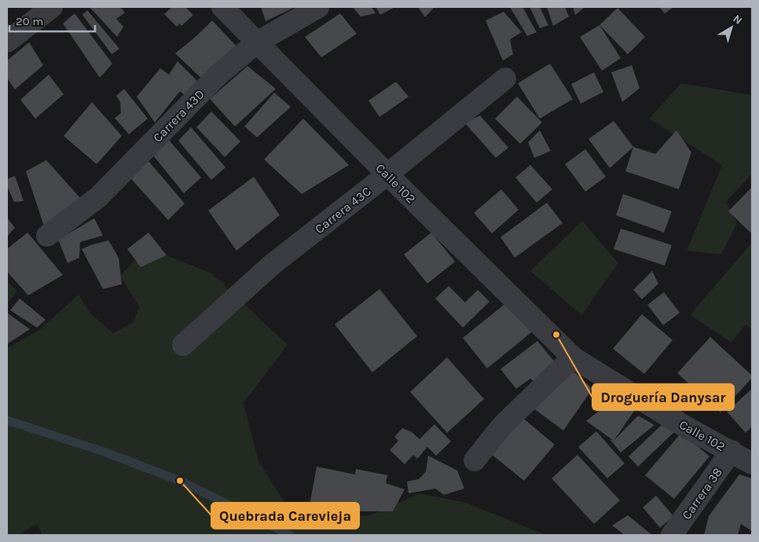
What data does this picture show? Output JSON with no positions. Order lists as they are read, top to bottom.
{
  "streets": {
    "street": [
      "Carrera 43D",
      "Calle 102",
      "Carrera 43C",
      "Carrera 38"
    ]
  },
  "crossings": [
    ["Carrera 43D", "Calle 102"],
    ["Calle 102", "Carrera 43C"],
    ["Calle 102", "Carrera 38"]
  ],
  "places": ["Droguería Danysar", "Quebrada Carevieja"],
  "scale_bar": "20 m",
  "north": "top right"
}
